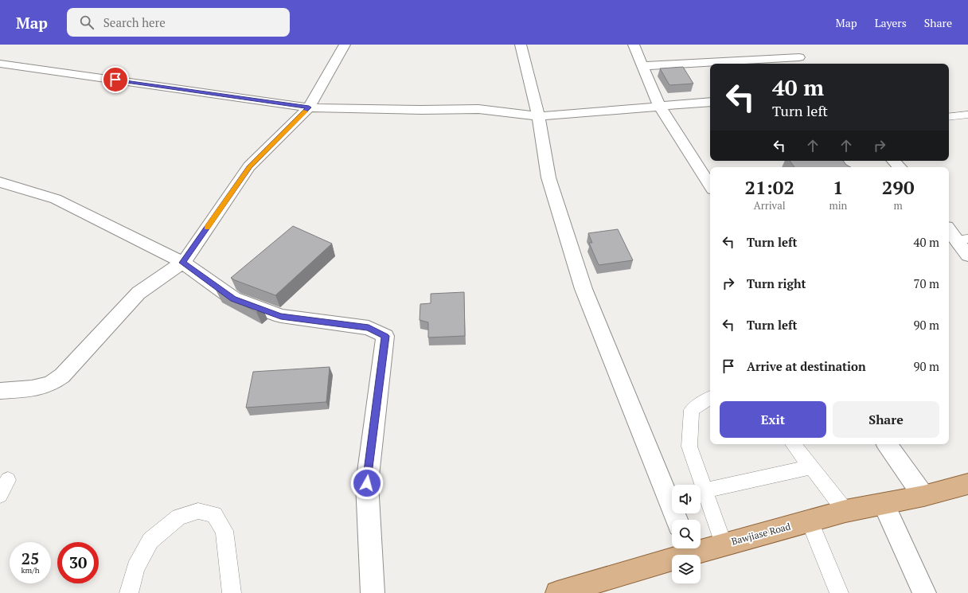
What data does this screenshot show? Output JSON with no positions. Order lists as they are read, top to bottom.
{
  "streets": {
    "main road": ["Bawjiase Road"]
  },
  "page": {
    "header": "Map",
    "search": "Search here",
    "nav": ["Map", "Layers", "Share"],
    "turn": ["40 m", "Turn left"],
    "eta": [
      "21:02",
      "Arrival",
      "1",
      "min",
      "290",
      "m"
    ],
    "list": [
      {
        "name": "Turn left",
        "value": "40 m"
      },
      {
        "name": "Turn right",
        "value": "70 m"
      },
      {
        "name": "Turn left",
        "value": "90 m"
      },
      {
        "name": "Arrive at destination",
        "value": "90 m"
      }
    ],
    "buttons": ["Exit", "Share"],
    "speed": "25 km/h",
    "limit": "30"
  }
}
